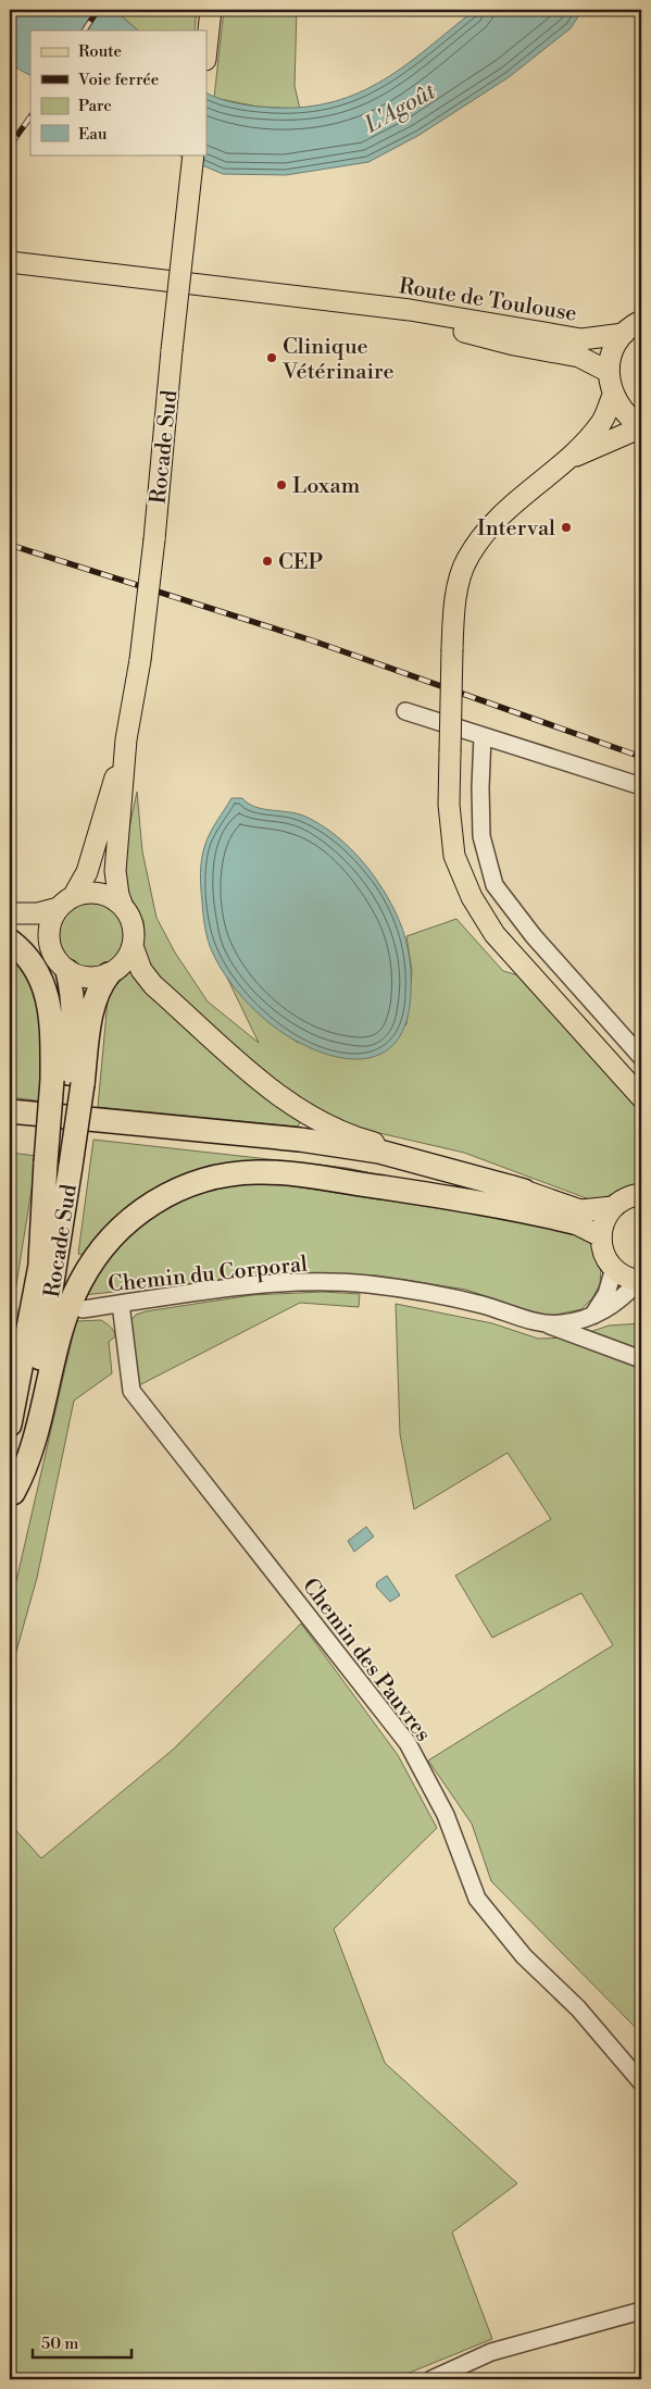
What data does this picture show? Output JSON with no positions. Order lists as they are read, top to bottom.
{
  "streets": {
    "highway": ["Rocade Sud"],
    "main road": ["Route de Toulouse"],
    "street": ["Chemin du Corporal", "Chemin des Pauvres"]
  },
  "crossings": [
    ["Chemin du Corporal", "Chemin des Pauvres"]
  ],
  "water": ["L'Agoût"],
  "places": [
    "Clinique Vétérinaire",
    "Loxam",
    "Interval",
    "CEP"
  ],
  "legend": [
    "Route",
    "Voie ferrée",
    "Parc",
    "Eau"
  ],
  "scale_bar": "50 m"
}
